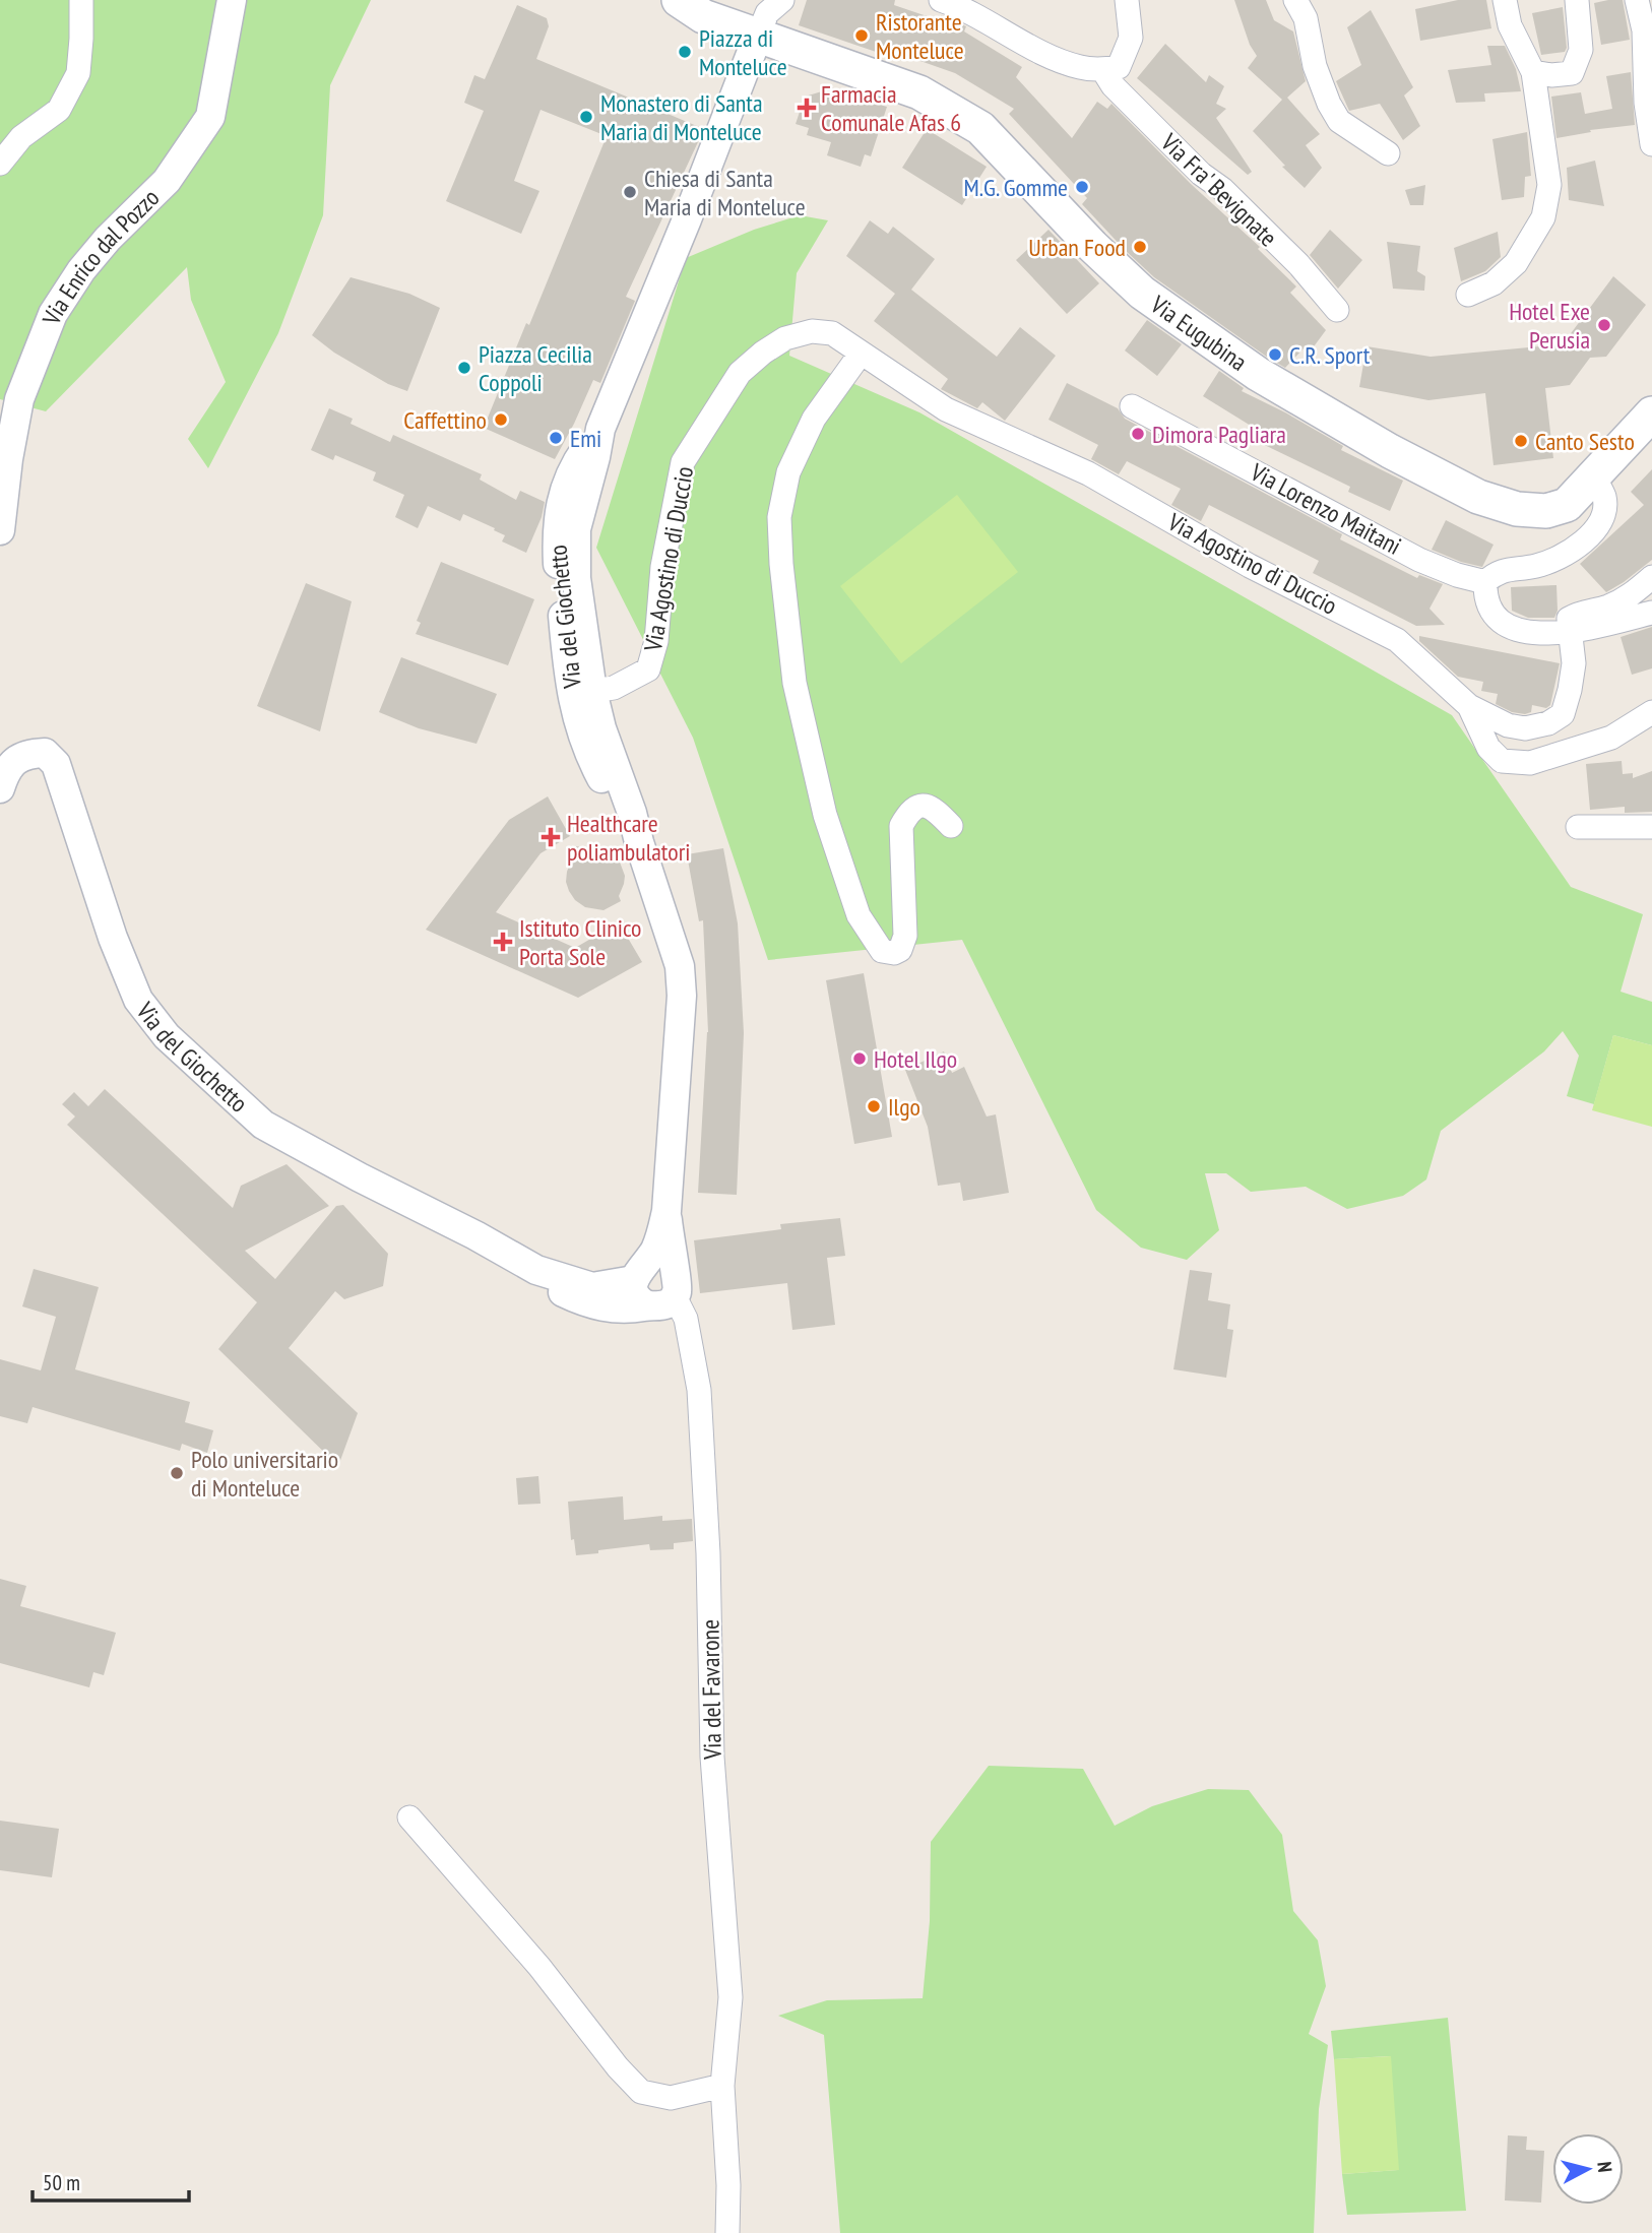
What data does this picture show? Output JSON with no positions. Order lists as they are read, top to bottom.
{
  "streets": {
    "main road": ["Via Eugubina"],
    "street": [
      "Via Fra' Bevignate",
      "Via Enrico dal Pozzo",
      "Via Lorenzo Maitani",
      "Via Agostino di Duccio",
      "Via del Giochetto",
      "Via del Favarone"
    ]
  },
  "crossings": [
    ["Via Eugubina", "Via del Giochetto"],
    ["Via Agostino di Duccio", "Via del Giochetto"],
    ["Via del Giochetto", "Via del Favarone"]
  ],
  "places": {
    "other": [
      "Ristorante Monteluce",
      "Piazza di Monteluce",
      "Monastero di Santa Maria di Monteluce",
      "M.G. Gomme",
      "Chiesa di Santa Maria di Monteluce",
      "Urban Food",
      "Hotel Exe Perusia",
      "C.R. Sport",
      "Piazza Cecilia Coppoli",
      "Caffettino",
      "Dimora Pagliara",
      "Emi",
      "Canto Sesto",
      "Hotel Ilgo",
      "Ilgo",
      "Polo universitario di Monteluce"
    ],
    "health": ["Farmacia Comunale Afas 6", "Healthcare poliambulatori", "Istituto Clinico Porta Sole"]
  },
  "scale_bar": "50 m",
  "north": "right"
}
